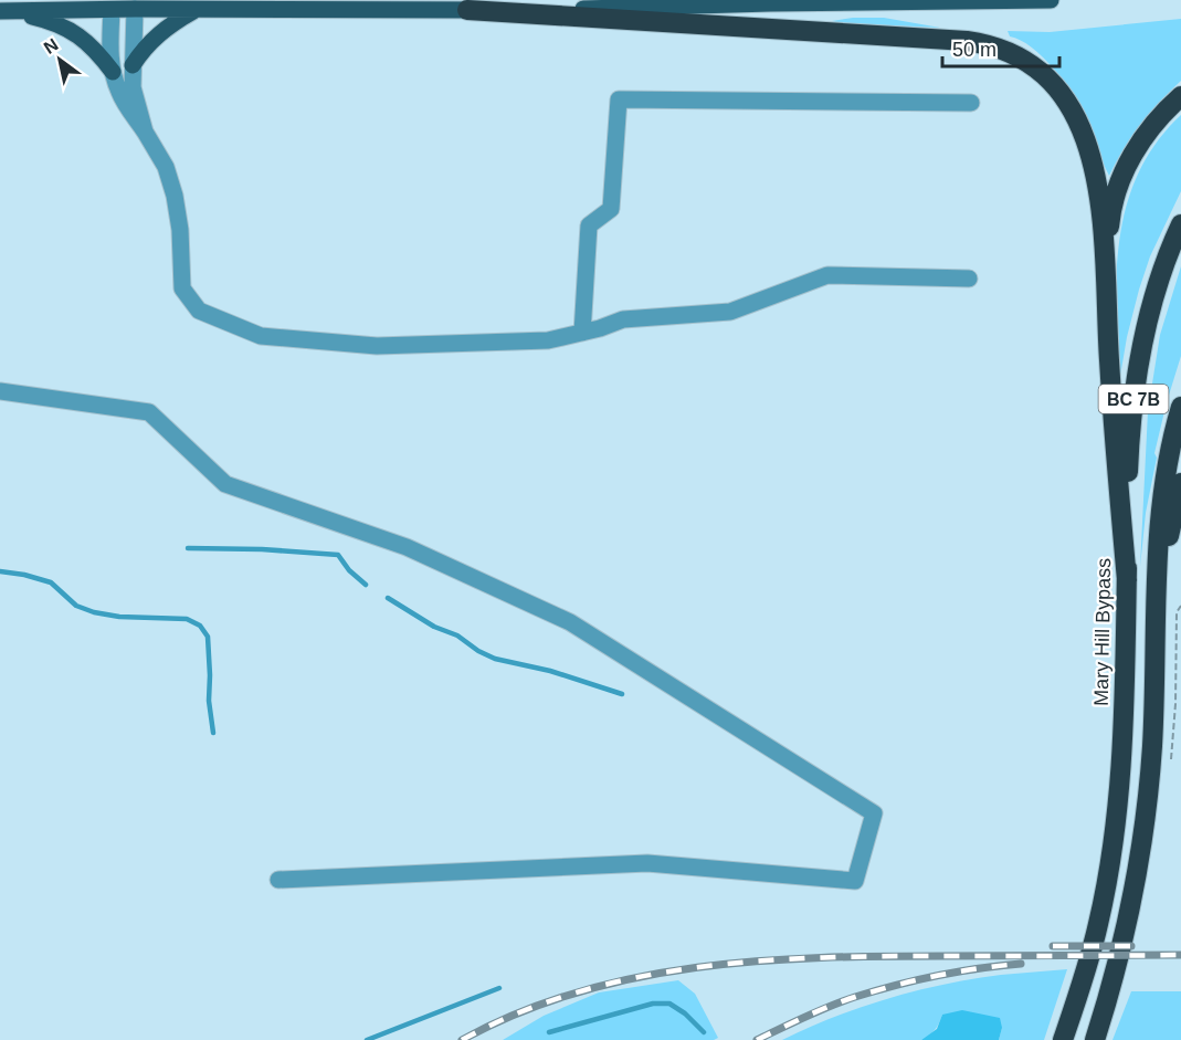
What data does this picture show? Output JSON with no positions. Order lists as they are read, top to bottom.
{
  "streets": {
    "highway": ["BC 7B", "Mary Hill Bypass"]
  },
  "scale_bar": "50 m",
  "north": "top left"
}
